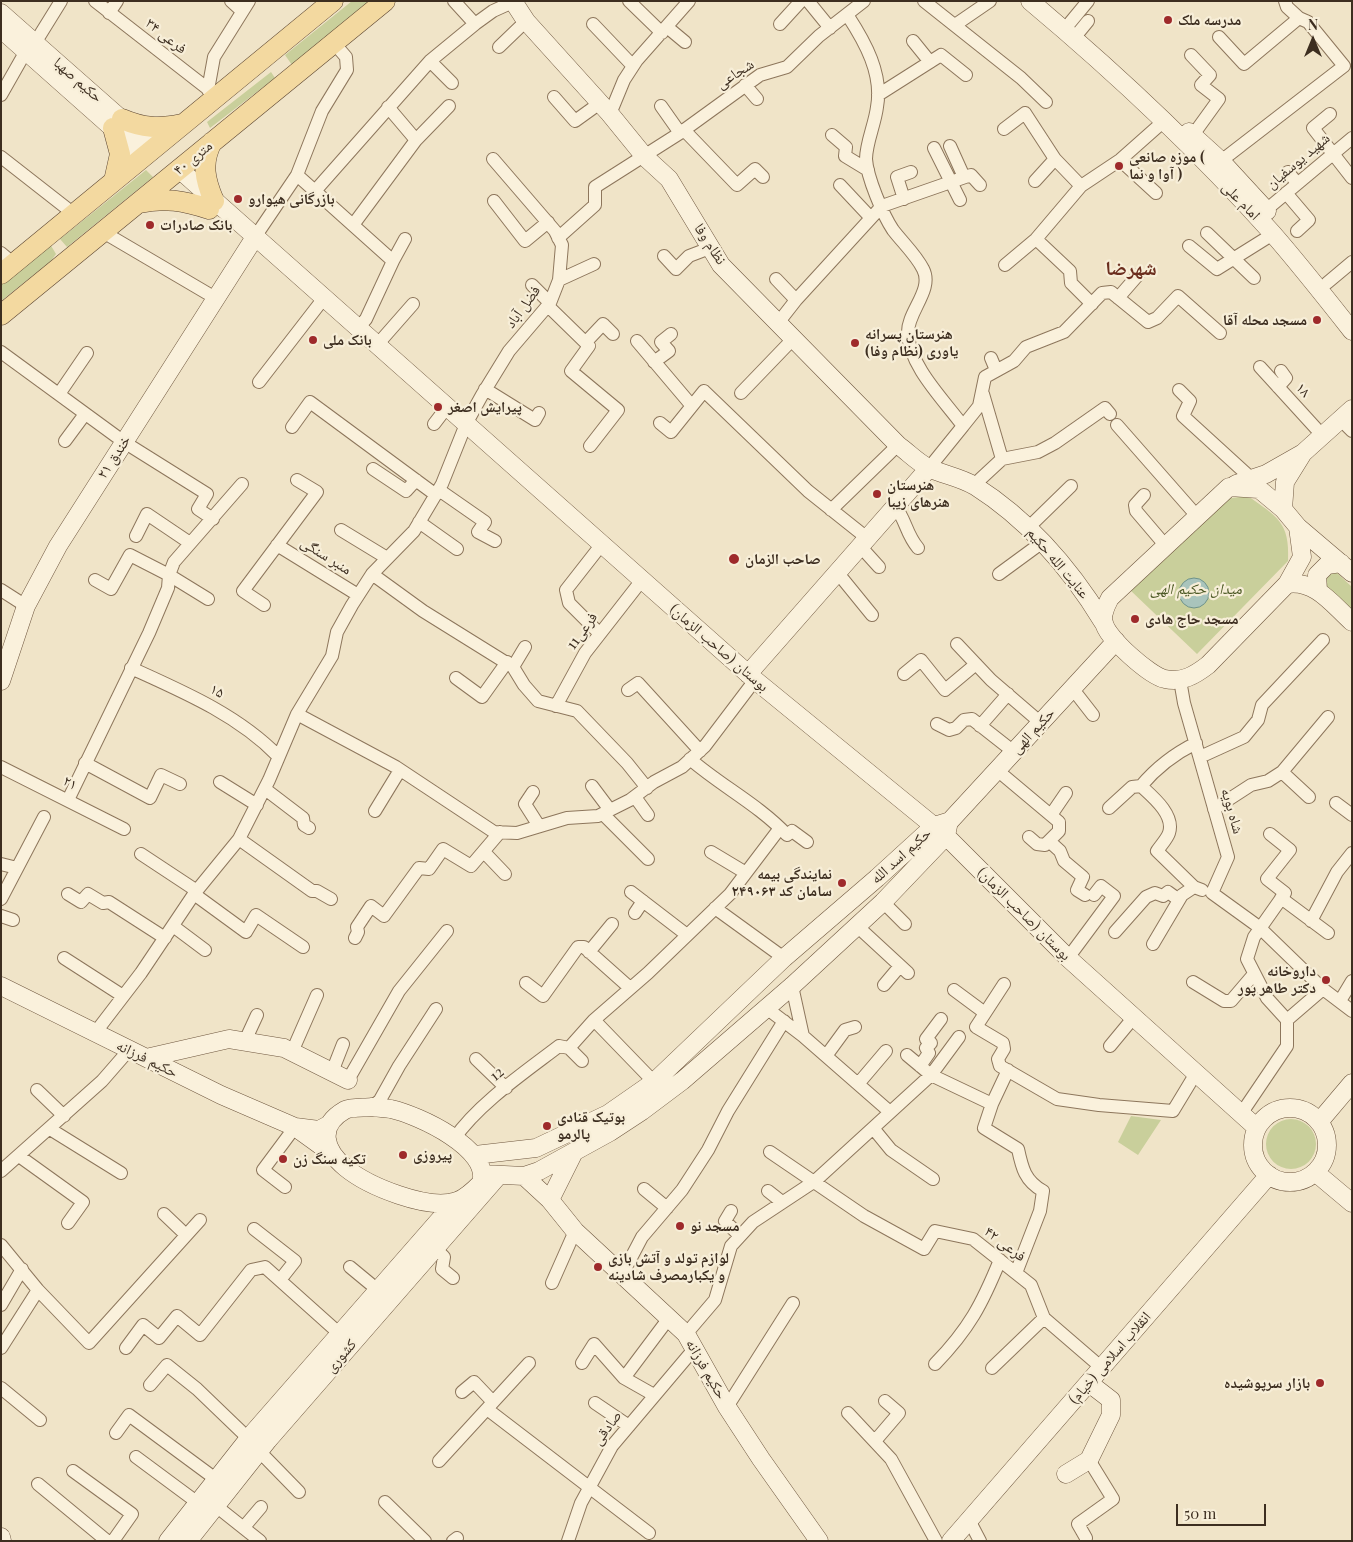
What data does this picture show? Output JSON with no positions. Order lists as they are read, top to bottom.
{
  "streets": {
    "main road": [
      "حکیم صهبا",
      "۴۰ متری",
      "امام علی",
      "نظام وفا",
      "۲۱ خندق",
      "عنایت الله حکیم",
      "بوستان (صاحب الزمان)",
      "حکیم الهی",
      "حکیم اسد الله",
      "حکیم فرزانه",
      "کشوری",
      "انقلاب اسلامی (خیام)"
    ],
    "street": [
      "فرعی ۳۴",
      "شجاعی",
      "شهید یوسفیان",
      "فضل آباد",
      "۱۸",
      "منبر سنگی",
      "فرعی11",
      "۱۵",
      "۲۱",
      "شاه بویه",
      "12",
      "فرعی ۴۲",
      "صادقی"
    ]
  },
  "crossings": [
    ["شجاعی", "نظام وفا"],
    ["شجاعی", "فضل آباد"],
    ["نظام وفا", "عنایت الله حکیم"],
    ["فضل آباد", "منبر سنگی"],
    ["فضل آباد", "بوستان (صاحب الزمان)"],
    ["فضل آباد", "۱۵"],
    ["فضل آباد", "حکیم فرزانه"],
    ["۲۱ خندق", "بوستان (صاحب الزمان)"],
    ["فرعی11", "بوستان (صاحب الزمان)"],
    ["بوستان (صاحب الزمان)", "حکیم الهی"],
    ["بوستان (صاحب الزمان)", "حکیم اسد الله"],
    ["بوستان (صاحب الزمان)", "انقلاب اسلامی (خیام)"],
    ["حکیم الهی", "حکیم اسد الله"],
    ["حکیم اسد الله", "حکیم فرزانه"],
    ["حکیم فرزانه", "صادقی"],
    ["فرعی ۴۲", "انقلاب اسلامی (خیام)"],
    ["فرعی ۴۲", "صادقی"]
  ],
  "districts": ["شهرضا"],
  "parks": ["میدان حکیم الهی"],
  "places": [
    "مدرسه ملک",
    "موزه صانعی ( آوا و نما )",
    "بازرگانی هیوارو",
    "بانک صادرات",
    "مسجد محله آقا",
    "بانک ملی",
    "هنرستان پسرانه یاوری (نظام وفا)",
    "پیرایش اصغر",
    "هنرستان هنرهای زیبا",
    "صاحب الزمان",
    "مسجد حاج هادی",
    "نمایندگی بیمه سامان کد ۲۴۹۰۶۳",
    "داروخانه دکتر طاهر پور",
    "بوتیک قنادی پالرمو",
    "پیروزی",
    "تکیه سنگ زن",
    "مسجد نو",
    "لوازم تولد و آتش بازی و یکبارمصرف شادینه",
    "بازار سرپوشیده"
  ],
  "scale_bar": "50 m",
  "north": "top"
}
